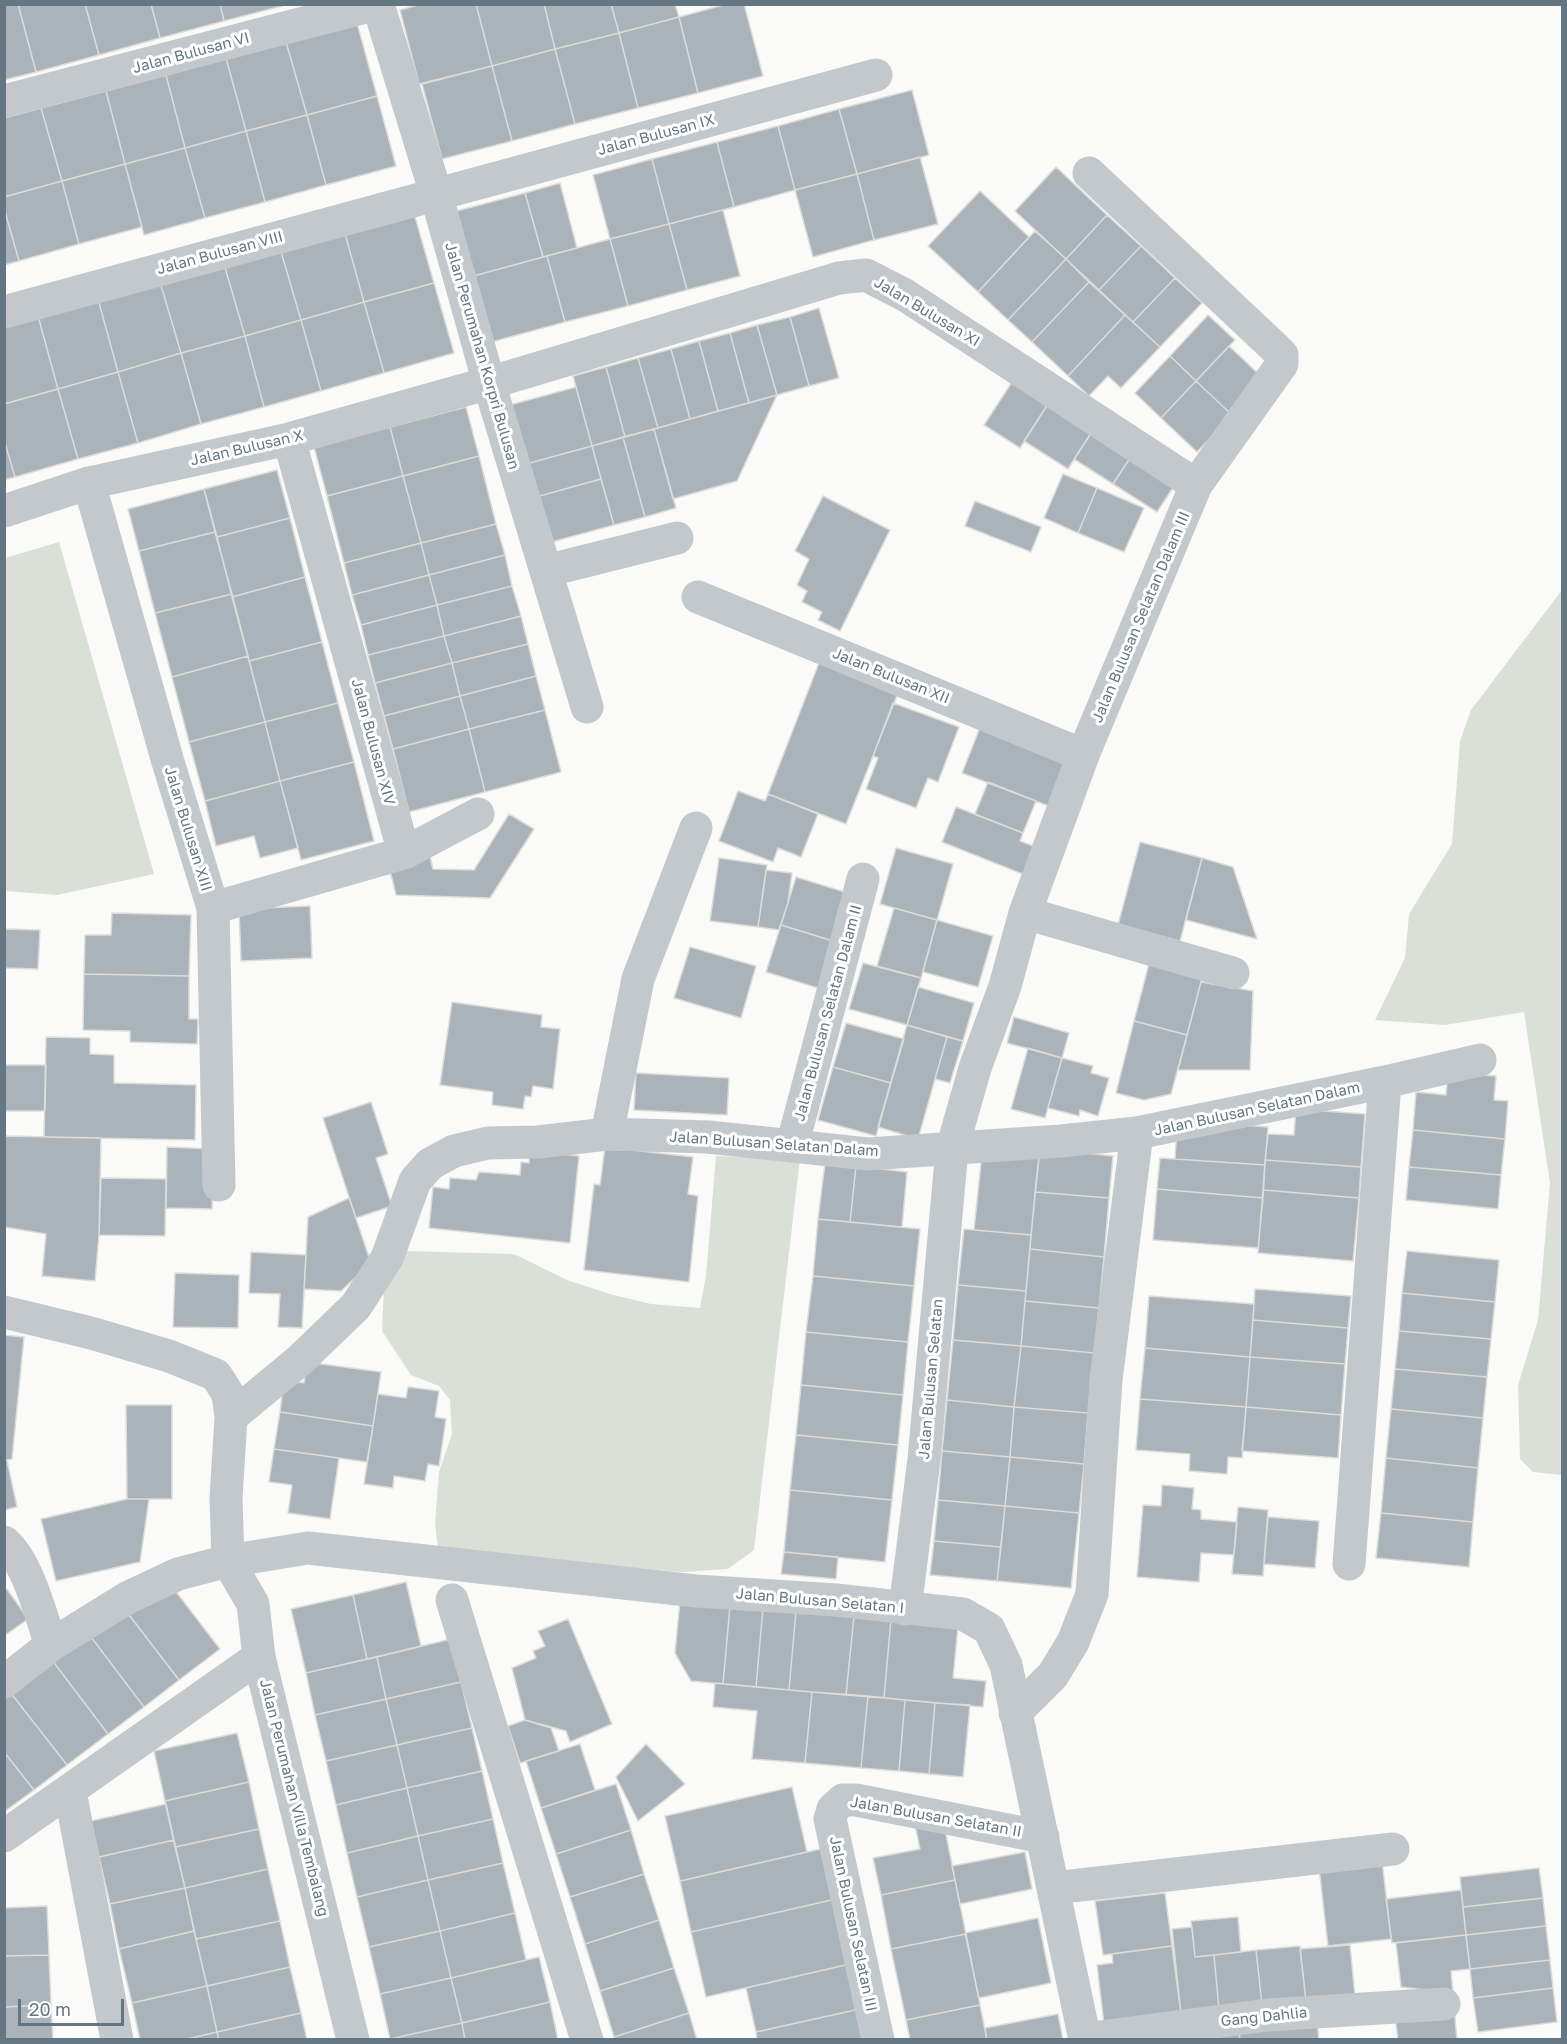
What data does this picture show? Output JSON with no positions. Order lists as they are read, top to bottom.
{
  "streets": {
    "street": [
      "Jalan Bulusan VI",
      "Jalan Bulusan IX",
      "Jalan Bulusan VIII",
      "Jalan Bulusan XI",
      "Jalan Perumahan Korpri Bulusan",
      "Jalan Bulusan X",
      "Jalan Bulusan Selatan Dalam III",
      "Jalan Bulusan XII",
      "Jalan Bulusan XIV",
      "Jalan Bulusan XIII",
      "Jalan Bulusan Selatan Dalam II",
      "Jalan Bulusan Selatan Dalam",
      "Jalan Bulusan Selatan",
      "Jalan Bulusan Selatan I",
      "Jalan Perumahan Villa Tembalang",
      "Jalan Bulusan Selatan II",
      "Jalan Bulusan Selatan III",
      "Gang Dahlia"
    ]
  },
  "crossings": [
    ["Jalan Bulusan VI", "Jalan Perumahan Korpri Bulusan"],
    ["Jalan Bulusan IX", "Jalan Bulusan VIII"],
    ["Jalan Bulusan IX", "Jalan Perumahan Korpri Bulusan"],
    ["Jalan Bulusan VIII", "Jalan Perumahan Korpri Bulusan"],
    ["Jalan Bulusan XI", "Jalan Perumahan Korpri Bulusan"],
    ["Jalan Bulusan XI", "Jalan Bulusan X"],
    ["Jalan Bulusan XI", "Jalan Bulusan Selatan Dalam III"],
    ["Jalan Perumahan Korpri Bulusan", "Jalan Bulusan X"],
    ["Jalan Bulusan X", "Jalan Bulusan XIV"],
    ["Jalan Bulusan X", "Jalan Bulusan XIII"],
    ["Jalan Bulusan Selatan Dalam III", "Jalan Bulusan XII"],
    ["Jalan Bulusan Selatan Dalam III", "Jalan Bulusan Selatan Dalam"],
    ["Jalan Bulusan Selatan Dalam III", "Jalan Bulusan Selatan"],
    ["Jalan Bulusan Selatan Dalam II", "Jalan Bulusan Selatan Dalam"],
    ["Jalan Bulusan Selatan Dalam", "Jalan Bulusan Selatan"],
    ["Jalan Bulusan Selatan", "Jalan Bulusan Selatan I"],
    ["Jalan Bulusan Selatan I", "Jalan Perumahan Villa Tembalang"],
    ["Jalan Bulusan Selatan I", "Jalan Bulusan Selatan II"],
    ["Jalan Bulusan Selatan I", "Gang Dahlia"],
    ["Jalan Bulusan Selatan II", "Jalan Bulusan Selatan III"]
  ],
  "scale_bar": "20 m"
}
